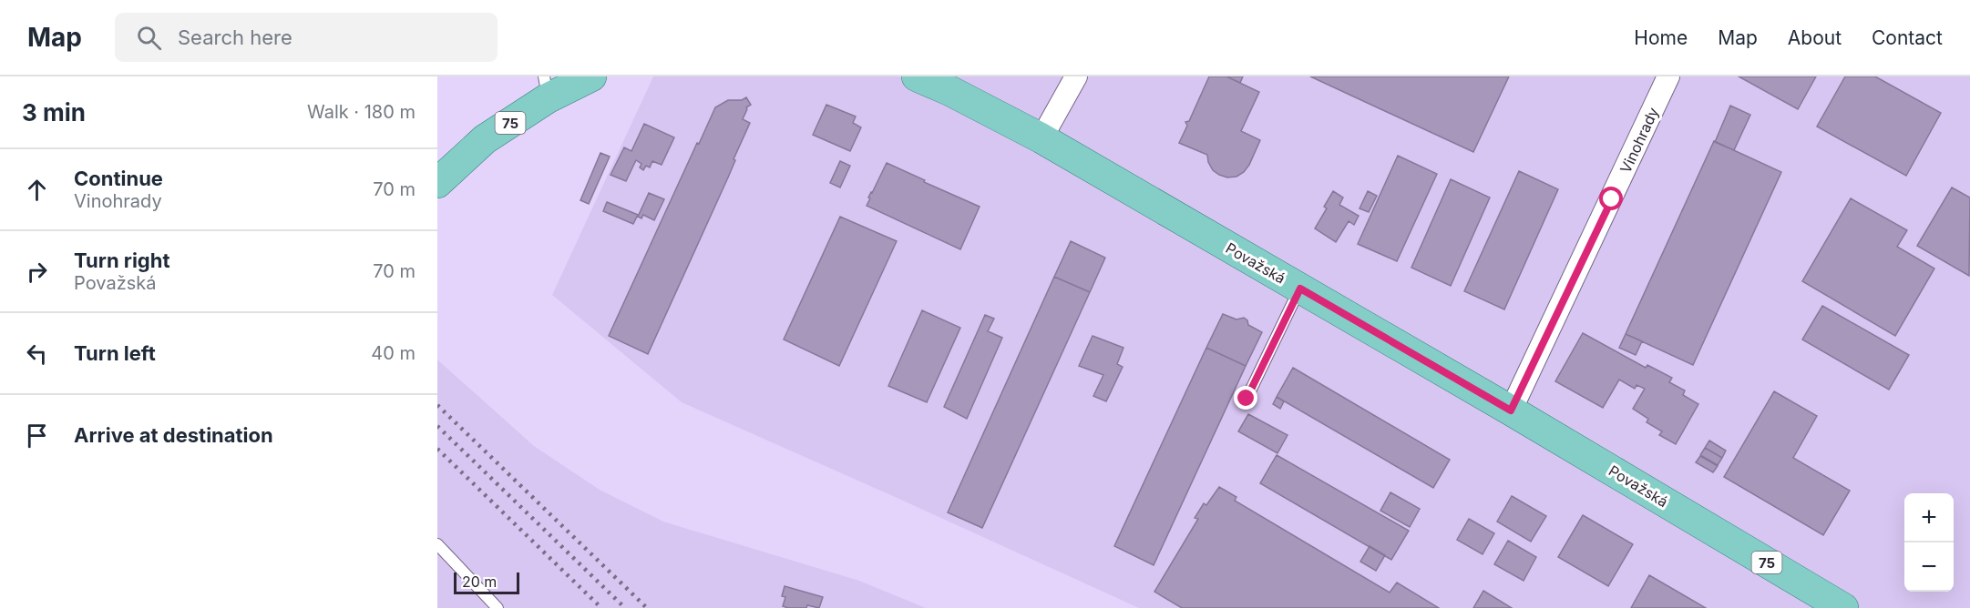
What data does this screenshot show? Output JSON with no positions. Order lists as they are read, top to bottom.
{
  "streets": {
    "main road": ["75", "Považská"],
    "street": ["Vinohrady"]
  },
  "crossings": [
    ["Vinohrady", "Považská"]
  ],
  "scale_bar": "20 m",
  "page": {
    "header": "Map",
    "search": "Search here",
    "nav": [
      "Home",
      "Map",
      "About",
      "Contact"
    ],
    "heading": ["3 min", "Walk · 180 m"],
    "list": [
      ["Continue", "Vinohrady", "70 m"],
      ["Turn right", "Považská", "70 m"],
      ["Turn left", "40 m"],
      "Arrive at destination"
    ],
    "map_buttons": ["+", "−"],
    "scale": "20 m"
  }
}
